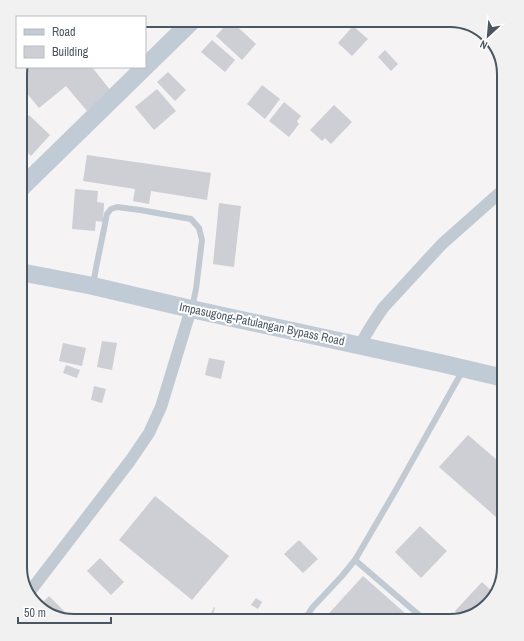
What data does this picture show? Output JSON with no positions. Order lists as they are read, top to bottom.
{
  "streets": {
    "main road": ["Impasugong-Patulangan Bypass Road"]
  },
  "legend": ["Road", "Building"],
  "scale_bar": "50 m",
  "north": "bottom left"
}
